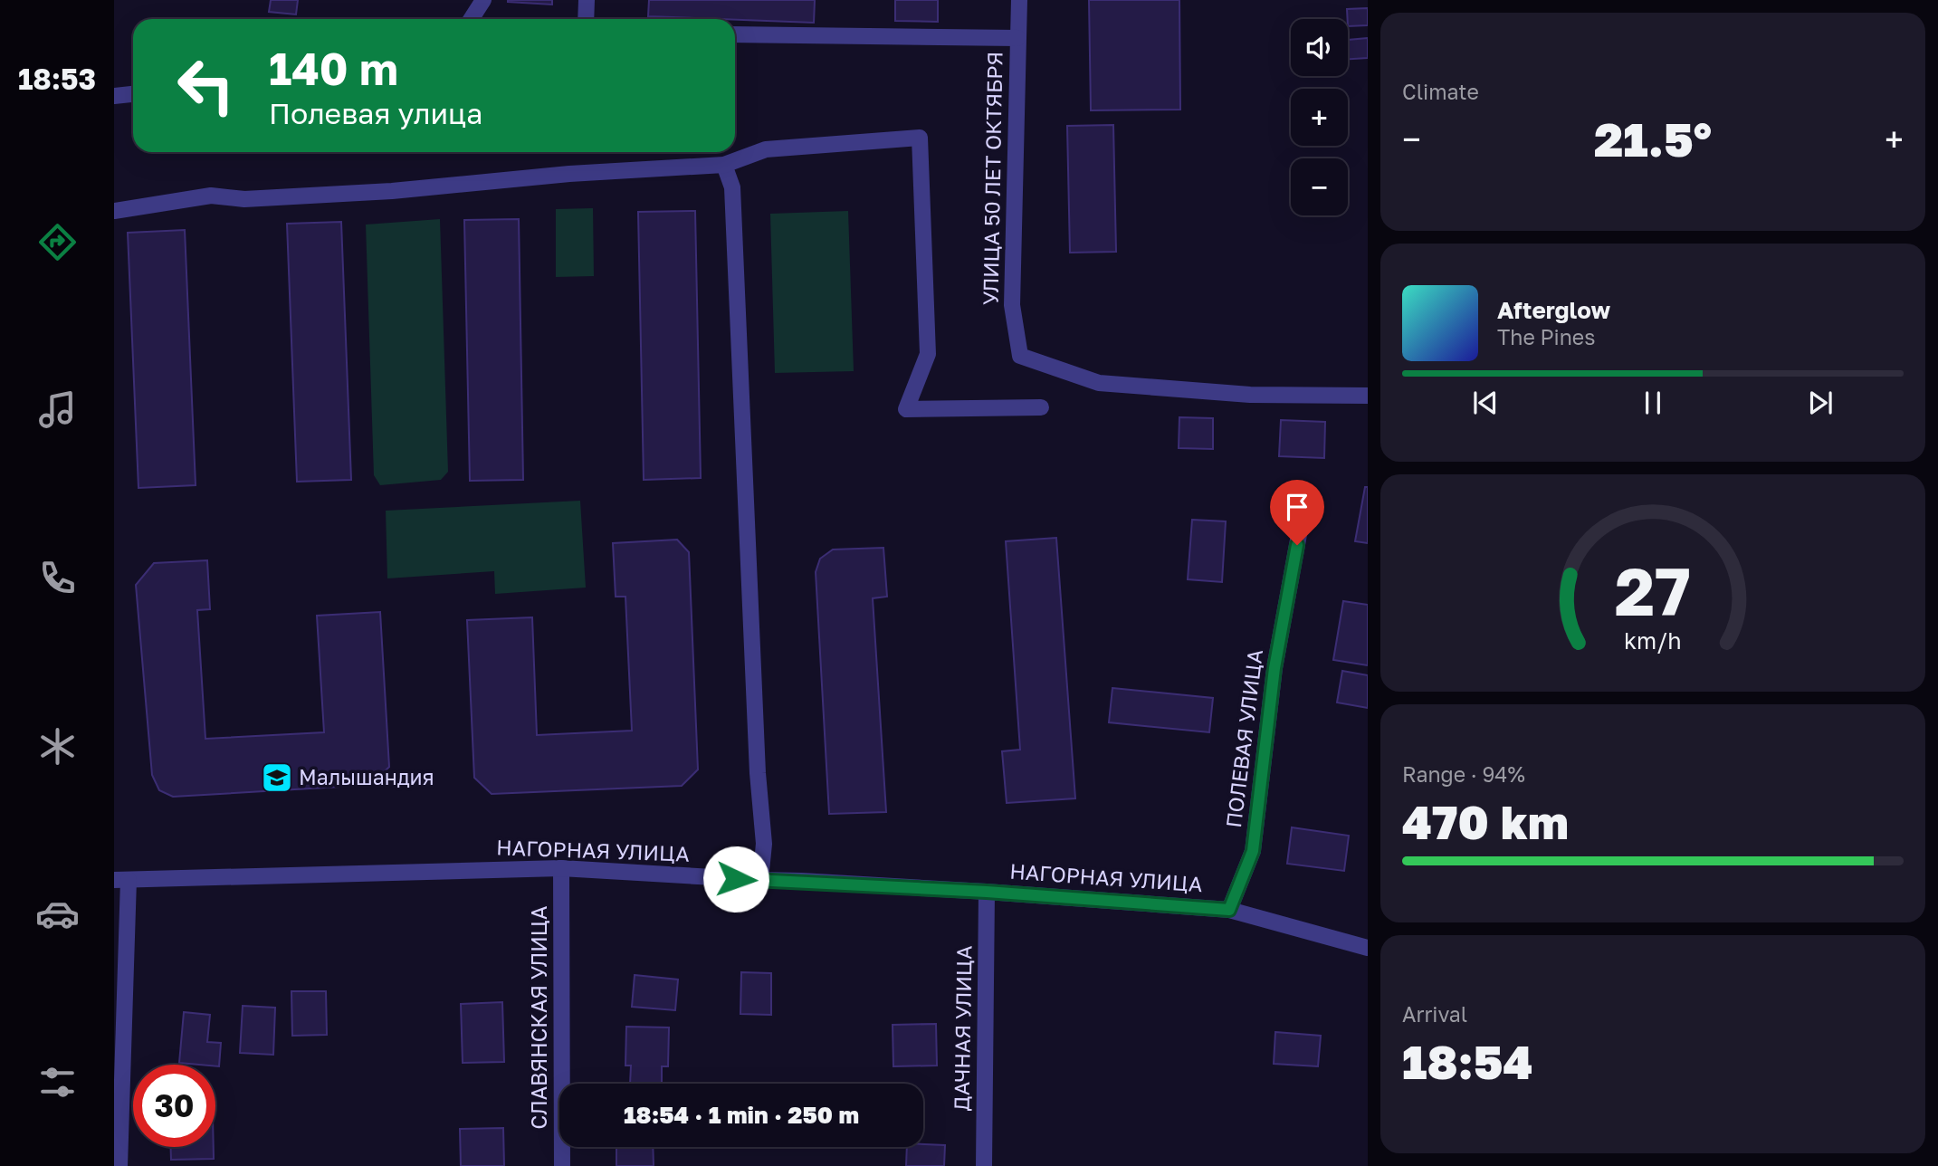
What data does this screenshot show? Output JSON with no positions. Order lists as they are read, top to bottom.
{
  "streets": {
    "street": [
      "УЛИЦА 50 ЛЕТ ОКТЯБРЯ",
      "ПОЛЕВАЯ УЛИЦА",
      "НАГОРНАЯ УЛИЦА",
      "СЛАВЯНСКАЯ УЛИЦА",
      "ДАЧНАЯ УЛИЦА"
    ]
  },
  "crossings": [
    ["ПОЛЕВАЯ УЛИЦА", "НАГОРНАЯ УЛИЦА"],
    ["НАГОРНАЯ УЛИЦА", "СЛАВЯНСКАЯ УЛИЦА"],
    ["НАГОРНАЯ УЛИЦА", "ДАЧНАЯ УЛИЦА"]
  ],
  "places": {
    "school or university": ["Малышандия"]
  },
  "page": {
    "tabs": "18:53",
    "tile": [
      "Climate",
      ["Range · 94%", "470 km"],
      ["Arrival", "18:54"]
    ],
    "map_buttons": ["+", "−"],
    "turn": ["140 m", "Полевая улица"],
    "heat": ["−", "21.5°", "+"],
    "song": ["Afterglow", "The Pines"],
    "limit": "30",
    "trip": "18:54 · 1 min · 250 m",
    "gauge": ["27", "km/h"]
  }
}
